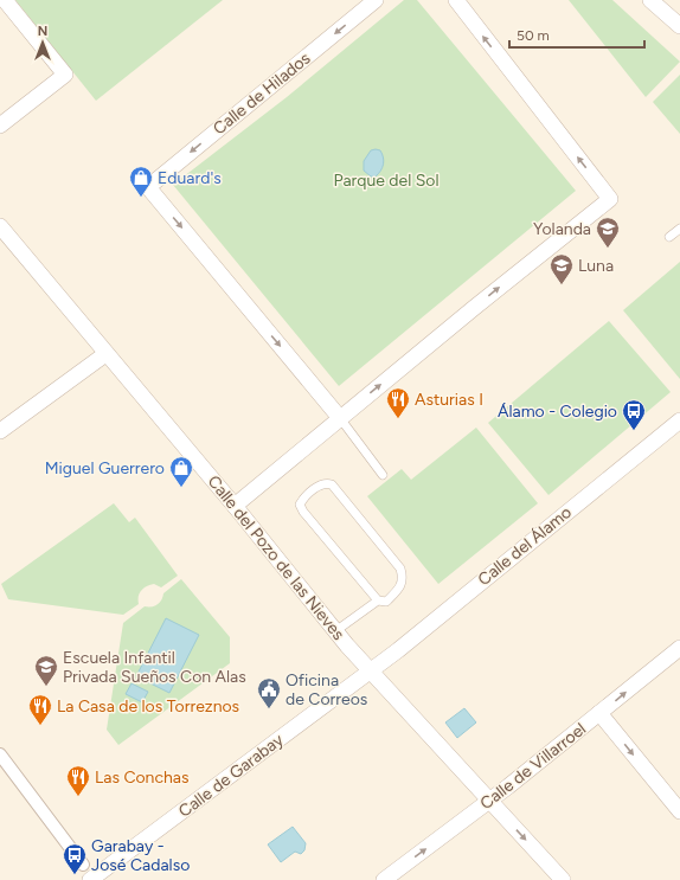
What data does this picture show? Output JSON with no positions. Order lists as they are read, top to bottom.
{
  "streets": {
    "street": [
      "Calle de Hilados",
      "Calle del Álamo",
      "Calle del Pozo de las Nieves",
      "Calle de Villarroel",
      "Calle de Garabay"
    ]
  },
  "crossings": [
    ["Calle del Álamo", "Calle del Pozo de las Nieves"],
    ["Calle del Álamo", "Calle de Garabay"],
    ["Calle del Pozo de las Nieves", "Calle de Villarroel"],
    ["Calle del Pozo de las Nieves", "Calle de Garabay"]
  ],
  "one_way": ["Calle de Villarroel"],
  "parks": ["Parque del Sol"],
  "places": {
    "shop": ["Eduard's", "Miguel Guerrero"],
    "school or university": ["Yolanda", "Luna", "Escuela Infantil Privada Sueños Con Alas"],
    "restaurant": ["Asturias I", "La Casa de los Torreznos", "Las Conchas"],
    "bus stop": ["Álamo - Colegio", "Garabay - José Cadalso"],
    "public building": ["Oficina de Correos"]
  },
  "scale_bar": "50 m",
  "north": "top"
}
